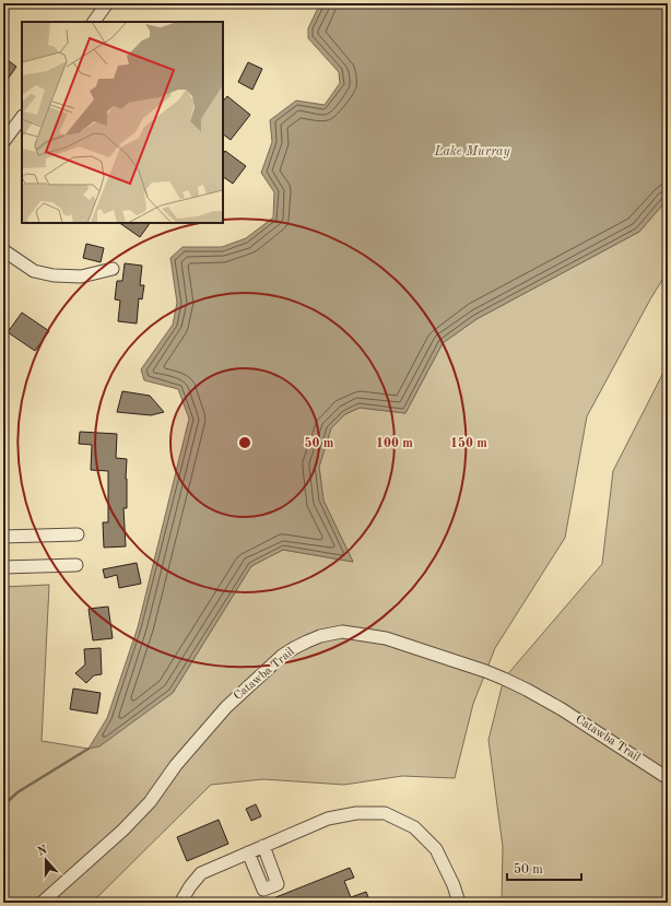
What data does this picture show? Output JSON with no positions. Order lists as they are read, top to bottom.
{
  "streets": {
    "street": ["Catawba Trail"]
  },
  "water": ["Lake Murray"],
  "scale_bar": "50 m",
  "north": "top",
  "rings": ["50 m", "100 m", "150 m"]
}
